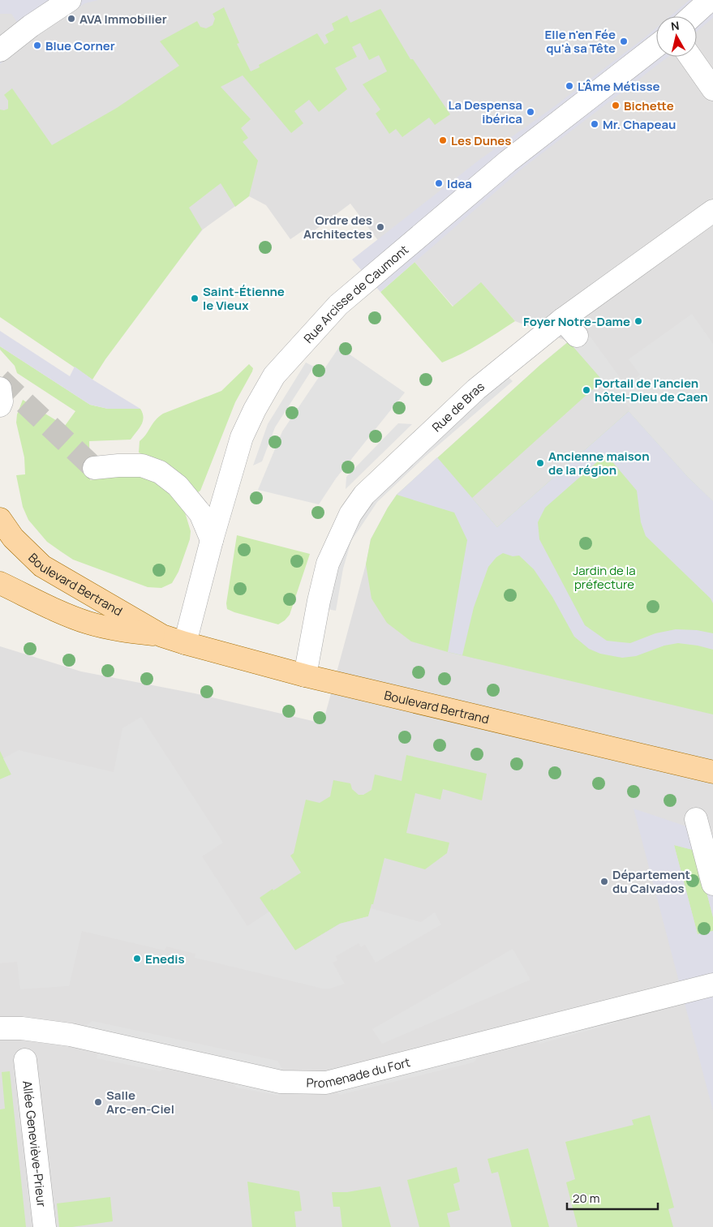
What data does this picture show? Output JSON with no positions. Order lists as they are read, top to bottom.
{
  "streets": {
    "main road": ["Boulevard Bertrand"],
    "street": [
      "Rue Arcisse de Caumont",
      "Rue de Bras",
      "Promenade du Fort",
      "Allée Geneviève-Prieur"
    ]
  },
  "crossings": [
    ["Rue Arcisse de Caumont", "Boulevard Bertrand"],
    ["Rue de Bras", "Boulevard Bertrand"]
  ],
  "parks": ["Jardin de la préfecture"],
  "places": [
    "AVA Immobilier",
    "Elle n'en Fée qu'à sa Tête",
    "Blue Corner",
    "L'Âme Métisse",
    "Bichette",
    "La Despensa ibérica",
    "Mr. Chapeau",
    "Les Dunes",
    "Idea",
    "Ordre des Architectes",
    "Saint-Étienne le Vieux",
    "Foyer Notre-Dame",
    "Portail de l'ancien hôtel-Dieu de Caen",
    "Ancienne maison de la région",
    "Département du Calvados",
    "Enedis",
    "Salle Arc-en-Ciel"
  ],
  "scale_bar": "20 m",
  "north": "top"
}
